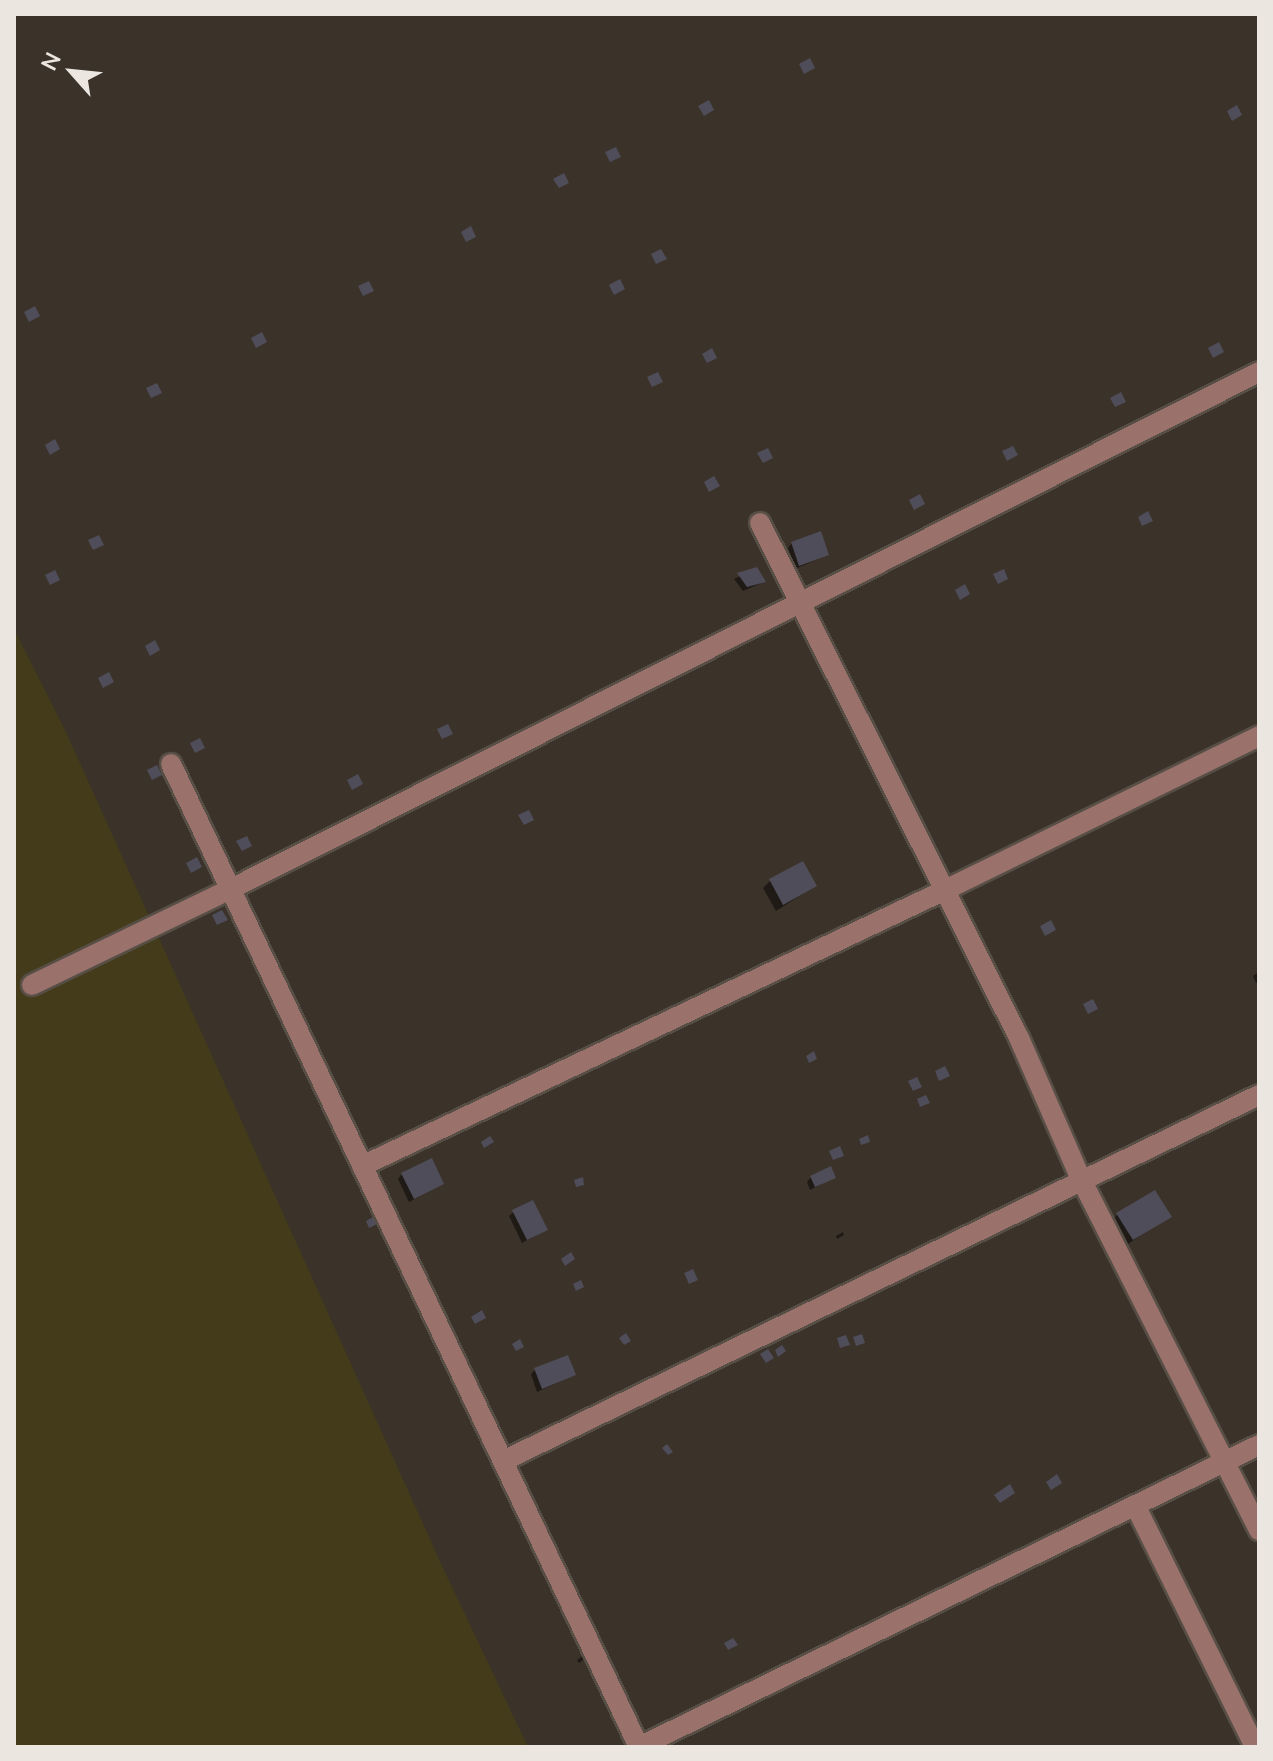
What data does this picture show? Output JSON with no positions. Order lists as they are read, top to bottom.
{
  "north": "top left"
}
